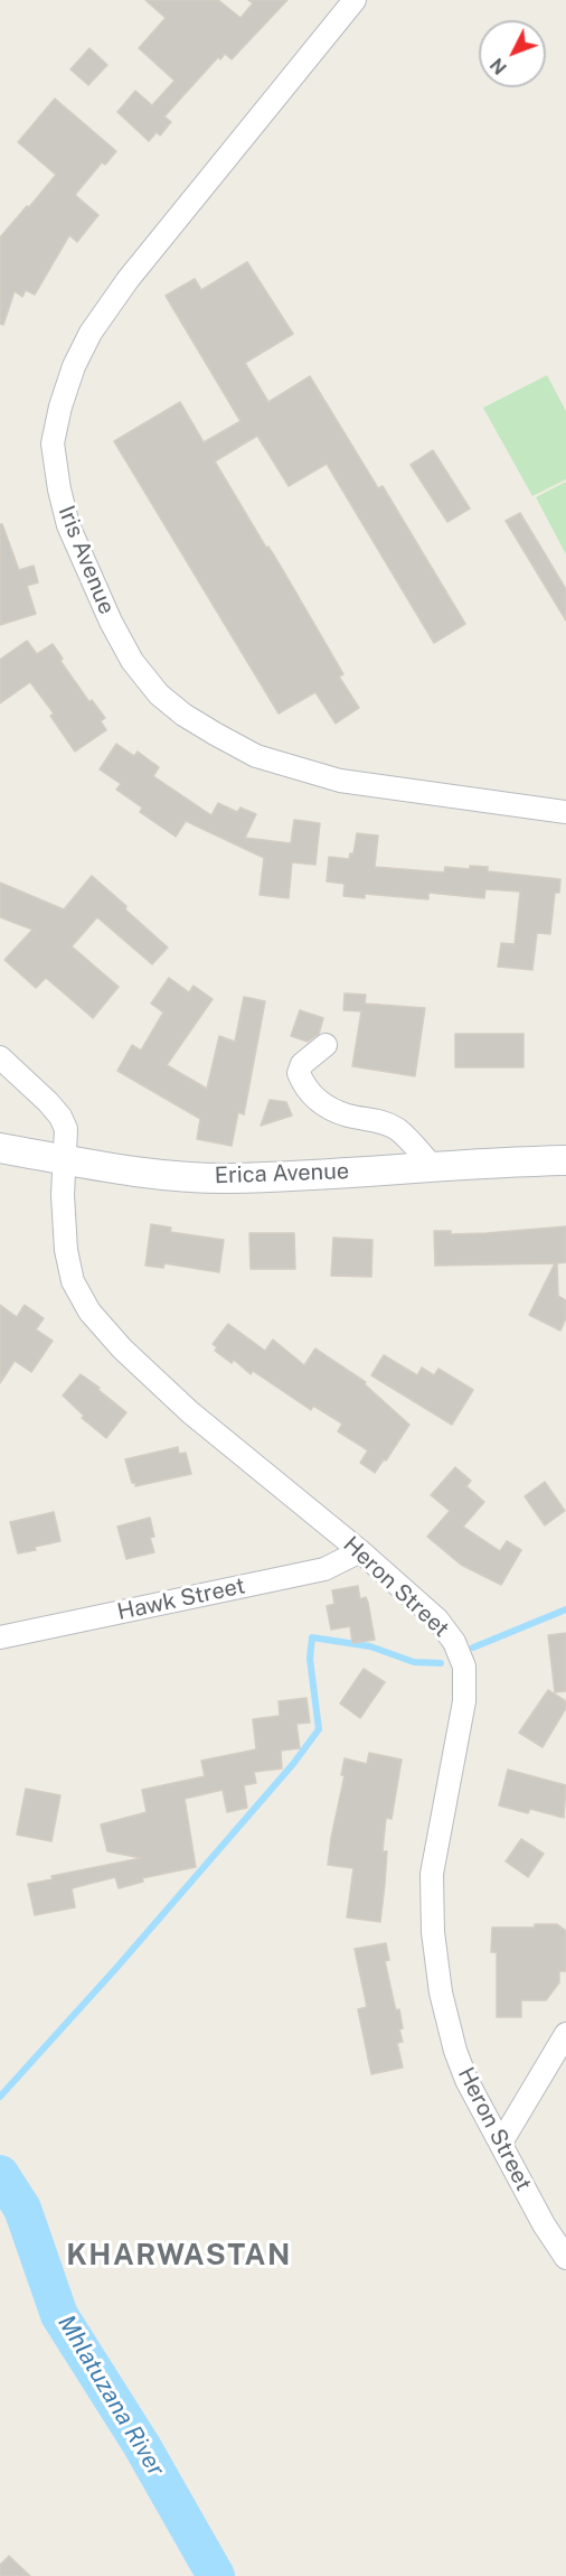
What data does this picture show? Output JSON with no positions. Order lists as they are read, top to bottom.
{
  "streets": {
    "street": [
      "Iris Avenue",
      "Erica Avenue",
      "Heron Street",
      "Hawk Street"
    ]
  },
  "crossings": [
    ["Erica Avenue", "Heron Street"],
    ["Heron Street", "Hawk Street"]
  ],
  "districts": ["KHARWASTAN"],
  "water": ["Mhlatuzana River"],
  "north": "bottom left"
}
